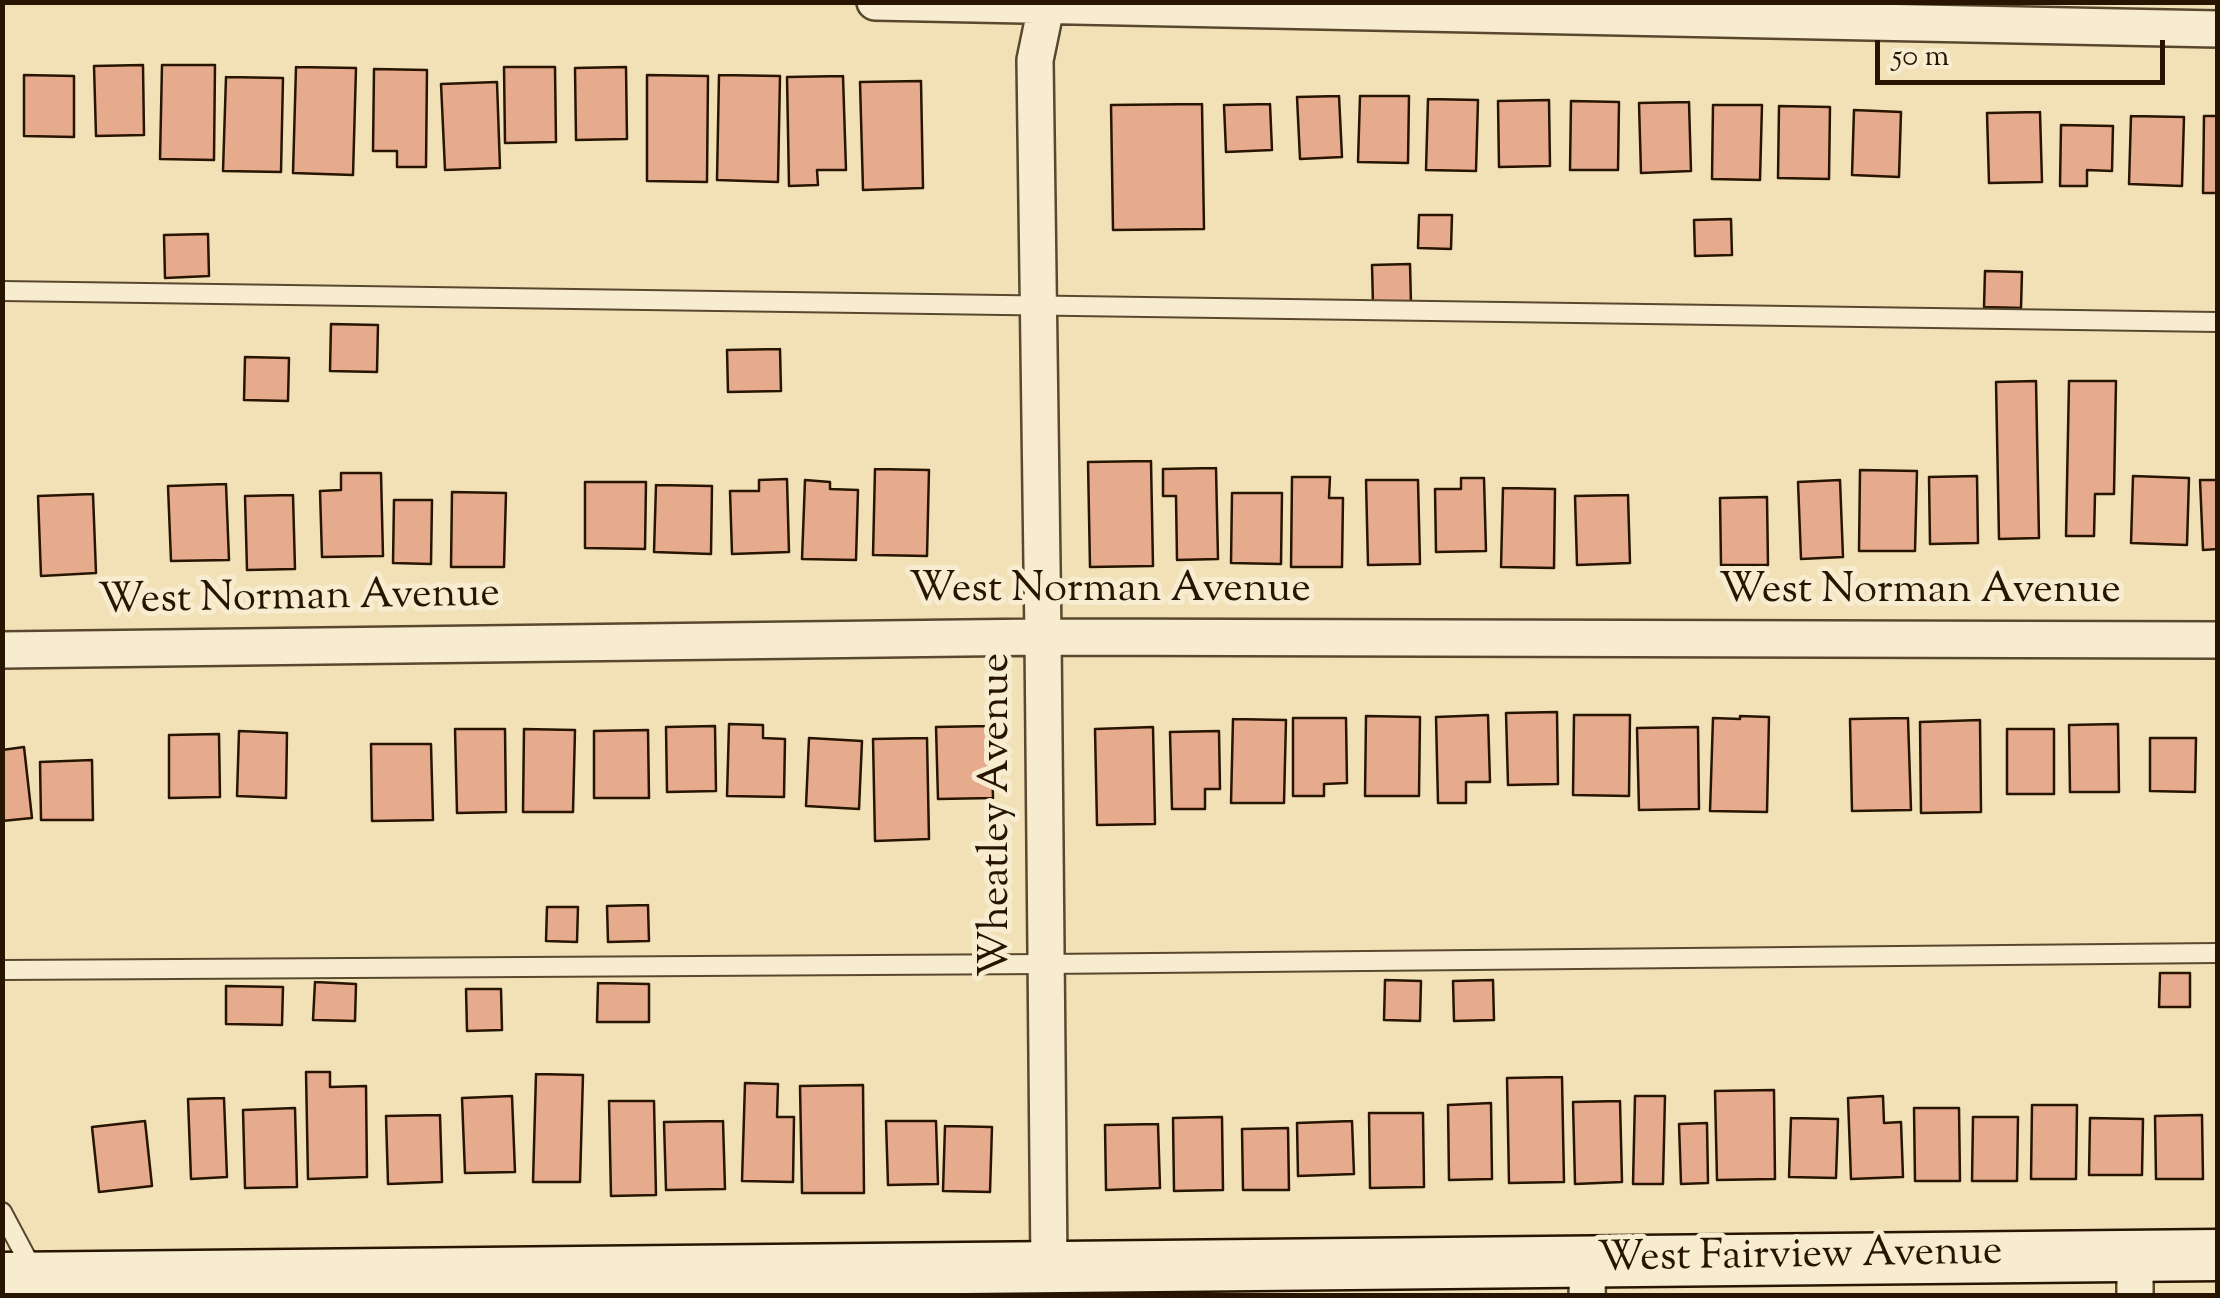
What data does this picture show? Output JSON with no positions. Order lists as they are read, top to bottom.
{
  "streets": {
    "street": ["West Norman Avenue", "Wheatley Avenue", "West Fairview Avenue"]
  },
  "crossings": [
    ["West Norman Avenue", "Wheatley Avenue"],
    ["Wheatley Avenue", "West Fairview Avenue"]
  ],
  "scale_bar": "50 m"
}
